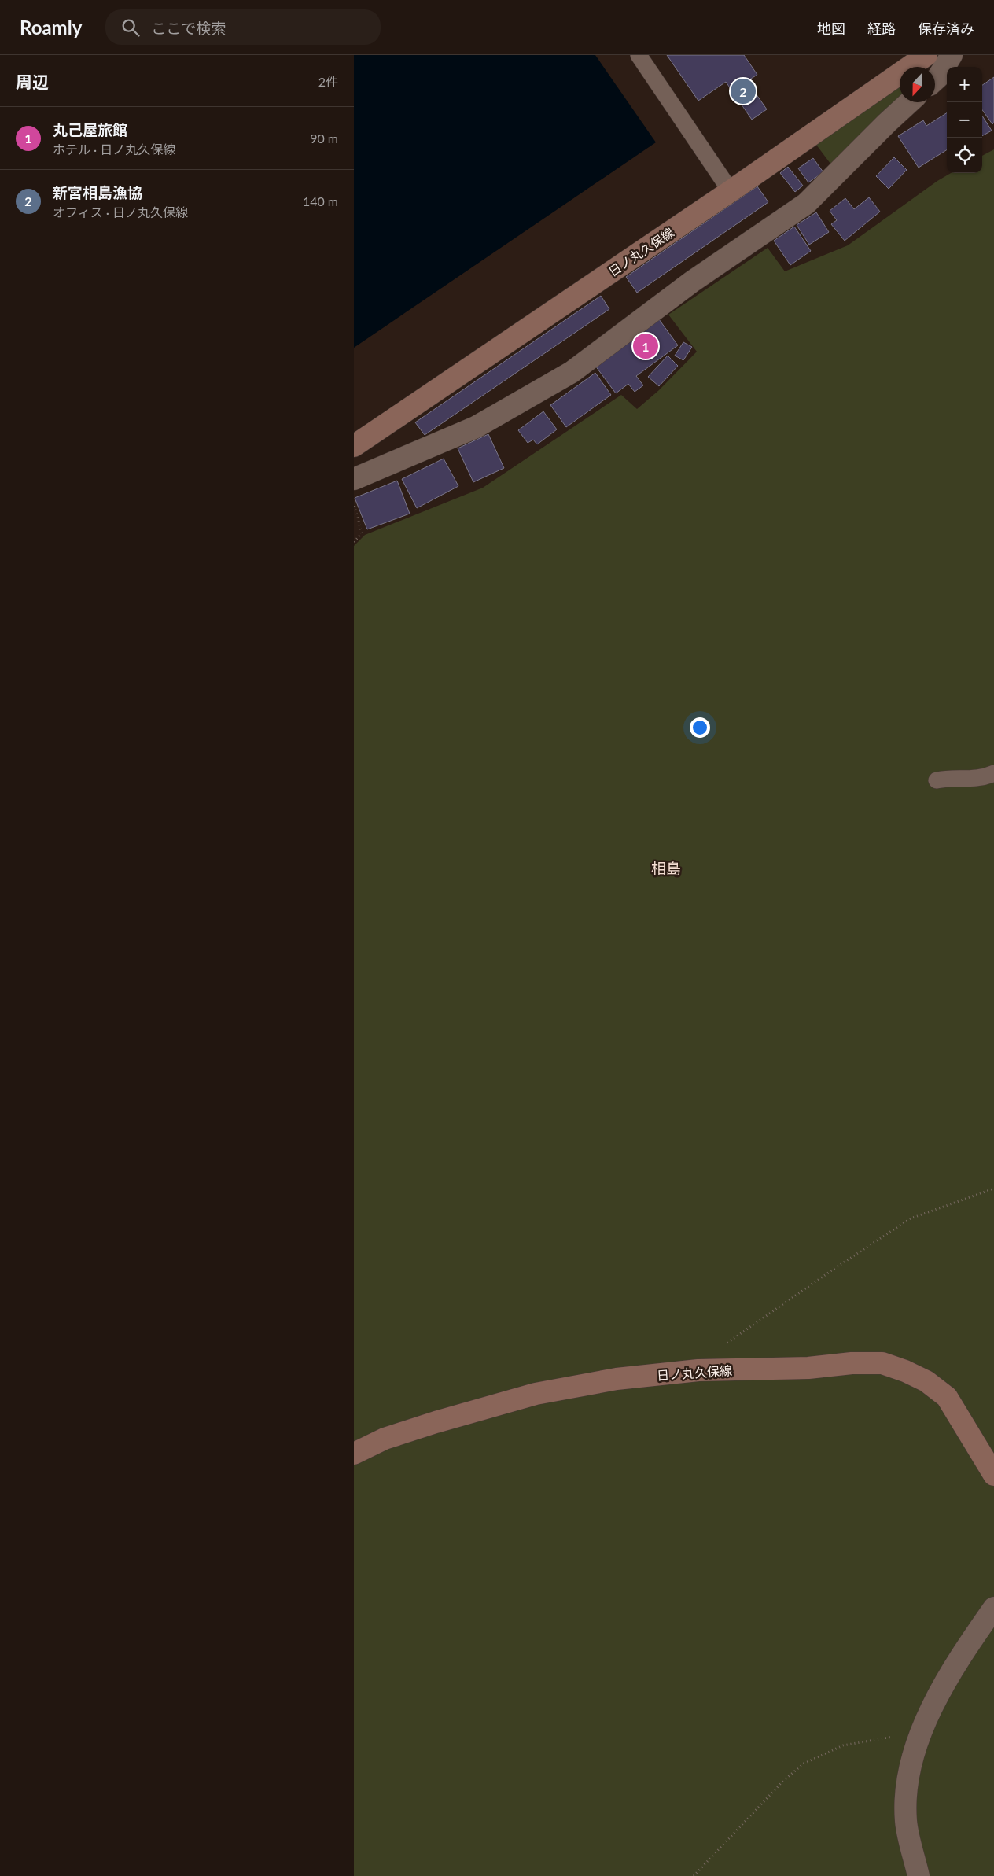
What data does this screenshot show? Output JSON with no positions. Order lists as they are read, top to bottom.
{
  "streets": {
    "main road": ["日ノ丸久保線"]
  },
  "districts": ["相島"],
  "north": "bottom",
  "page": {
    "header": "Roamly",
    "search": "ここで検索",
    "nav": ["地図", "経路", "保存済み"],
    "heading": ["周辺", "2件"],
    "map_buttons": ["+", "−"],
    "pins": ["2", "1"],
    "list": [
      {
        "mark": "1",
        "name": "丸己屋旅館",
        "note": "ホテル · 日ノ丸久保線",
        "value": "90 m"
      },
      {
        "mark": "2",
        "name": "新宮相島漁協",
        "note": "オフィス · 日ノ丸久保線",
        "value": "140 m"
      }
    ]
  }
}
